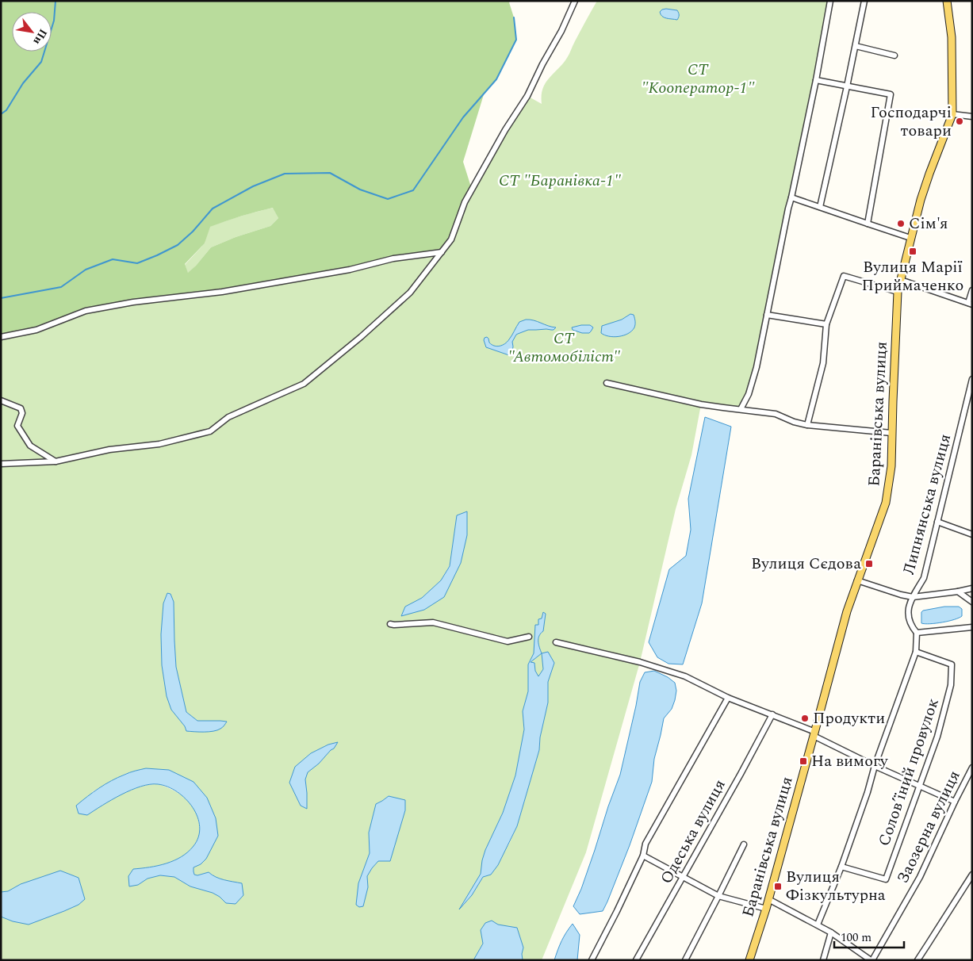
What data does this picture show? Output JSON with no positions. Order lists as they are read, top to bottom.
{
  "streets": {
    "main road": ["Баранівська вулиця"],
    "street": [
      "Липнянська вулиця",
      "Соловʼїний провулок",
      "Заозерна вулиця",
      "Одеська вулиця"
    ]
  },
  "parks": ["СТ \"Кооператор-1\"", "СТ \"Баранівка-1\"", "СТ \"Автомобіліст\""],
  "places": {
    "other": ["Господарчі товари", "Сім'я", "Продукти"],
    "transit": [
      "Вулиця Марії Приймаченко",
      "Вулиця Сєдова",
      "На вимогу",
      "Вулиця Фізкультурна"
    ]
  },
  "scale_bar": "100 m",
  "north": "bottom right"
}
